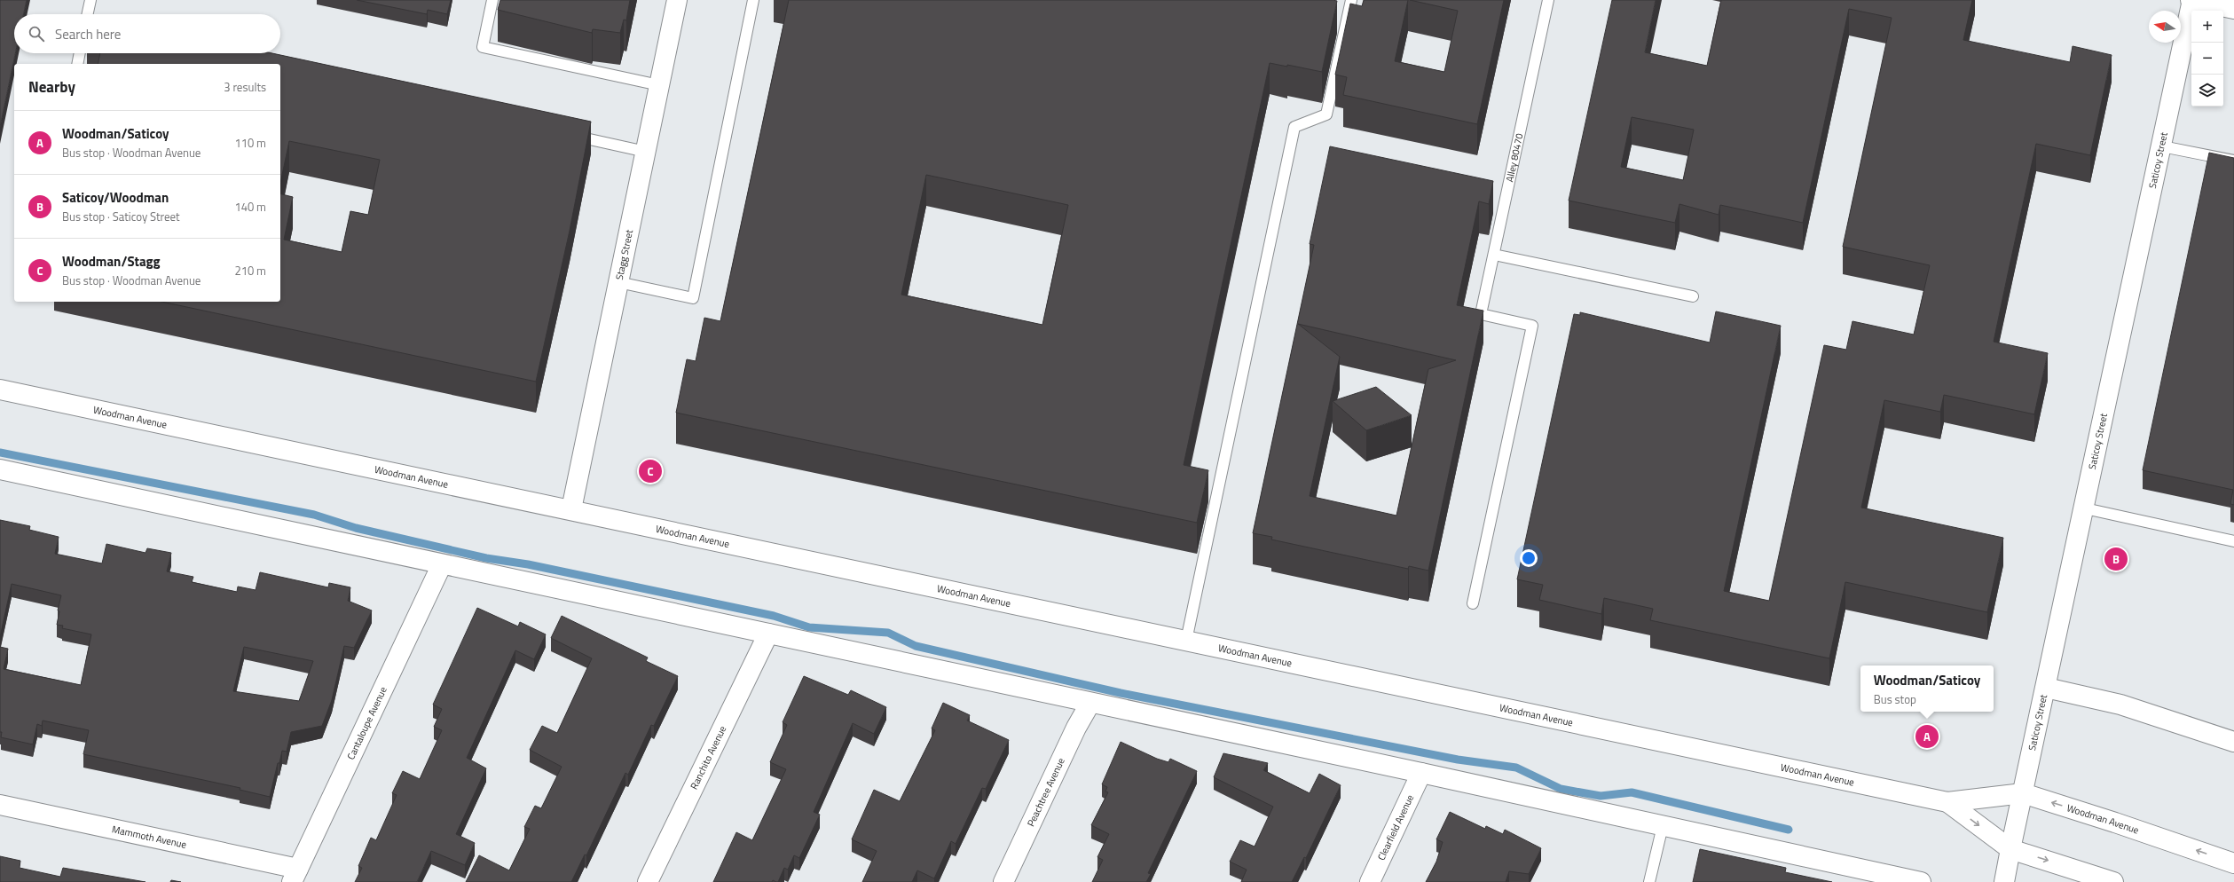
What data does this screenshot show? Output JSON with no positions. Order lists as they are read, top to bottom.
{
  "streets": {
    "street": [
      "Saticoy Street",
      "Stagg Street",
      "Woodman Avenue",
      "Cantaloupe Avenue",
      "Ranchito Avenue",
      "Peachtree Avenue",
      "Clearfield Avenue",
      "Mammoth Avenue"
    ],
    "lane": ["Alley 80470"]
  },
  "crossings": [
    ["Saticoy Street", "Woodman Avenue"],
    ["Stagg Street", "Woodman Avenue"],
    ["Cantaloupe Avenue", "Mammoth Avenue"]
  ],
  "north": "left",
  "page": {
    "map_buttons": ["+", "−"],
    "search": "Search here",
    "heading": ["Nearby", "3 results"],
    "list": [
      {
        "mark": "A",
        "name": "Woodman/Saticoy",
        "note": "Bus stop · Woodman Avenue",
        "value": "110 m"
      },
      {
        "mark": "B",
        "name": "Saticoy/Woodman",
        "note": "Bus stop · Saticoy Street",
        "value": "140 m"
      },
      {
        "mark": "C",
        "name": "Woodman/Stagg",
        "note": "Bus stop · Woodman Avenue",
        "value": "210 m"
      }
    ],
    "pins": ["C", "B", "A"],
    "popup": ["Woodman/Saticoy", "Bus stop"]
  }
}
